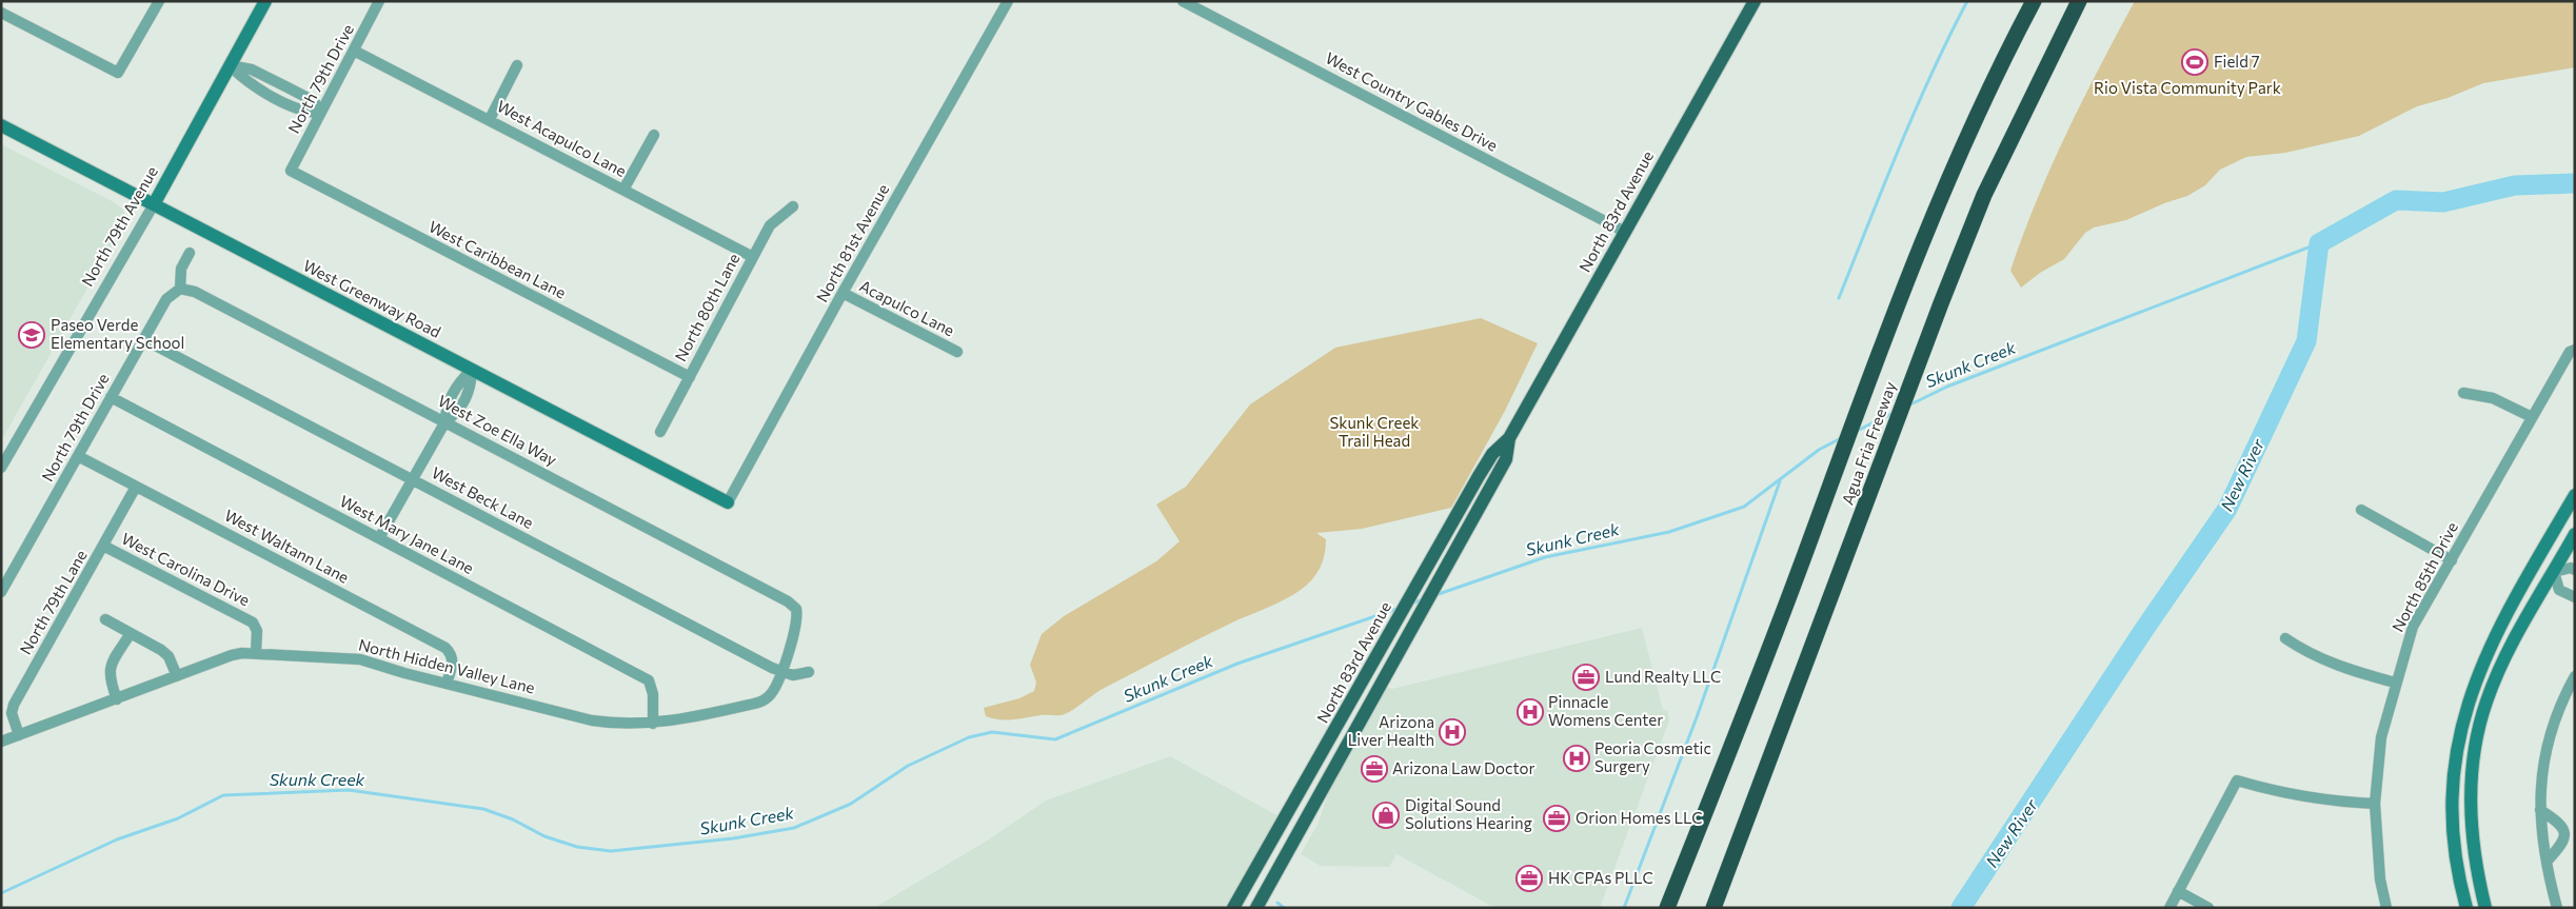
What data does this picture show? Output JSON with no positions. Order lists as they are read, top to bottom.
{
  "streets": {
    "highway": ["Agua Fria Freeway"],
    "main road": ["North 83rd Avenue"],
    "street": [
      "North 79th Drive",
      "West Country Gables Drive",
      "West Acapulco Lane",
      "North 79th Avenue",
      "North 81st Avenue",
      "West Caribbean Lane",
      "West Greenway Road",
      "North 80th Lane",
      "Acapulco Lane",
      "West Zoe Ella Way",
      "West Beck Lane",
      "West Mary Jane Lane",
      "West Waltann Lane",
      "West Carolina Drive",
      "North 85th Drive",
      "North 79th Lane",
      "North Hidden Valley Lane"
    ]
  },
  "crossings": [
    ["North 79th Drive", "West Acapulco Lane"],
    ["North 79th Drive", "West Caribbean Lane"],
    ["North 79th Drive", "West Zoe Ella Way"],
    ["North 79th Drive", "West Beck Lane"],
    ["North 79th Drive", "West Mary Jane Lane"],
    ["North 79th Drive", "West Waltann Lane"],
    ["West Country Gables Drive", "North 83rd Avenue"],
    ["West Acapulco Lane", "North 80th Lane"],
    ["North 79th Avenue", "West Greenway Road"],
    ["North 81st Avenue", "West Greenway Road"],
    ["North 81st Avenue", "Acapulco Lane"],
    ["West Caribbean Lane", "North 80th Lane"],
    ["West Zoe Ella Way", "North Hidden Valley Lane"],
    ["West Beck Lane", "North Hidden Valley Lane"],
    ["West Mary Jane Lane", "North Hidden Valley Lane"],
    ["West Waltann Lane", "North 79th Lane"],
    ["West Waltann Lane", "North Hidden Valley Lane"],
    ["West Carolina Drive", "North 79th Lane"],
    ["West Carolina Drive", "North Hidden Valley Lane"],
    ["North 79th Lane", "North Hidden Valley Lane"]
  ],
  "water": ["Skunk Creek", "New River"],
  "parks": ["Rio Vista Community Park", "Skunk Creek Trail Head"],
  "places": {
    "sports": ["Field 7"],
    "school or university": ["Paseo Verde Elementary School"],
    "office": [
      "Lund Realty LLC",
      "Arizona Law Doctor",
      "Orion Homes LLC",
      "HK CPAs PLLC"
    ],
    "hospital": ["Pinnacle Womens Center", "Arizona Liver Health", "Peoria Cosmetic Surgery"],
    "shop": ["Digital Sound Solutions Hearing"]
  }
}
